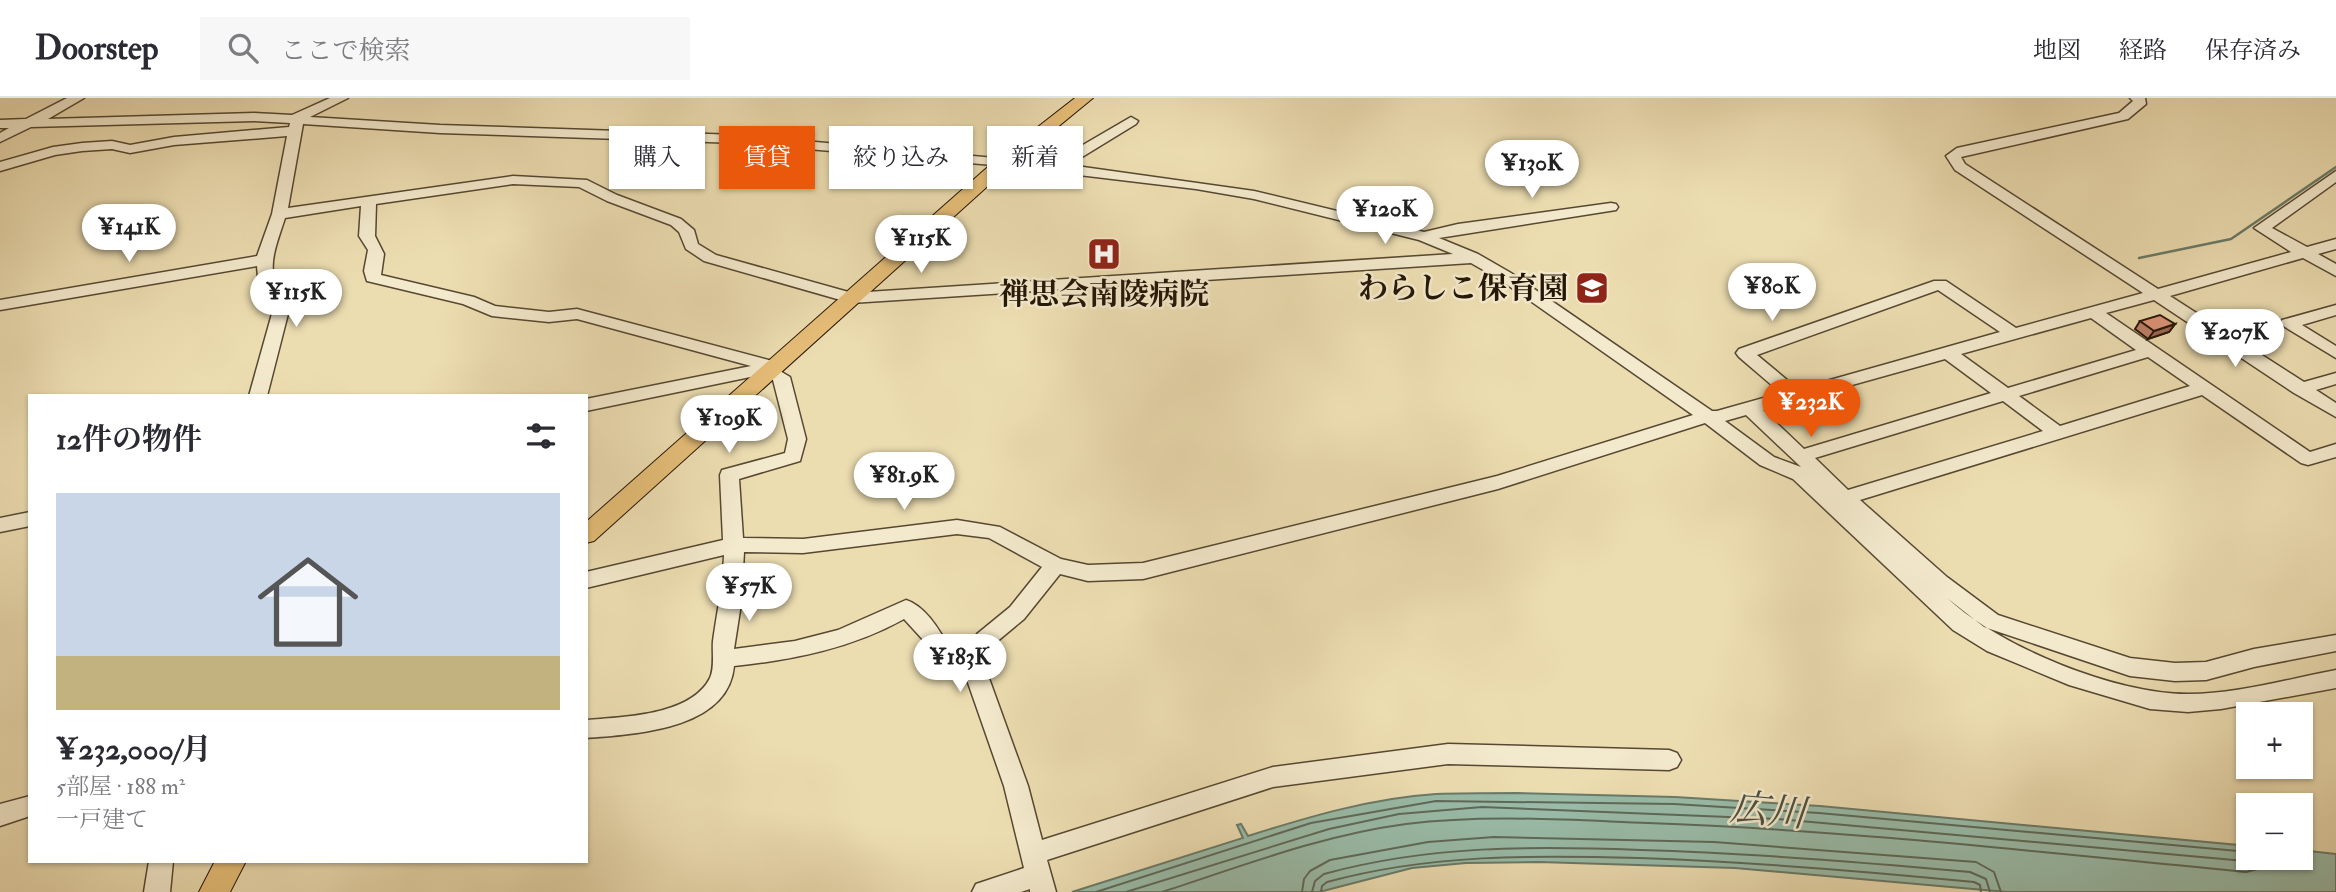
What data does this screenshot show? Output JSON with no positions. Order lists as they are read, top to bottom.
{
  "water": ["広川"],
  "places": {
    "hospital": ["禅思会南陵病院"],
    "school or university": ["わらしこ保育園"]
  },
  "page": {
    "header": "Doorstep",
    "search": "ここで検索",
    "nav": ["地図", "経路", "保存済み"],
    "chip": [
      "購入",
      "賃貸",
      "絞り込み",
      "新着"
    ],
    "price": [
      "¥130K",
      "¥120K",
      "¥141K",
      "¥115K",
      "¥80K",
      "¥115K",
      "¥207K",
      "¥232K",
      "¥109K",
      "¥81.9K",
      "¥57K",
      "¥183K"
    ],
    "heading": "12件の物件",
    "list": [
      {
        "name": "¥232,000/月",
        "note": "5部屋 · 188 m² · 一戸建て"
      }
    ],
    "map_buttons": ["+", "−"]
  }
}
